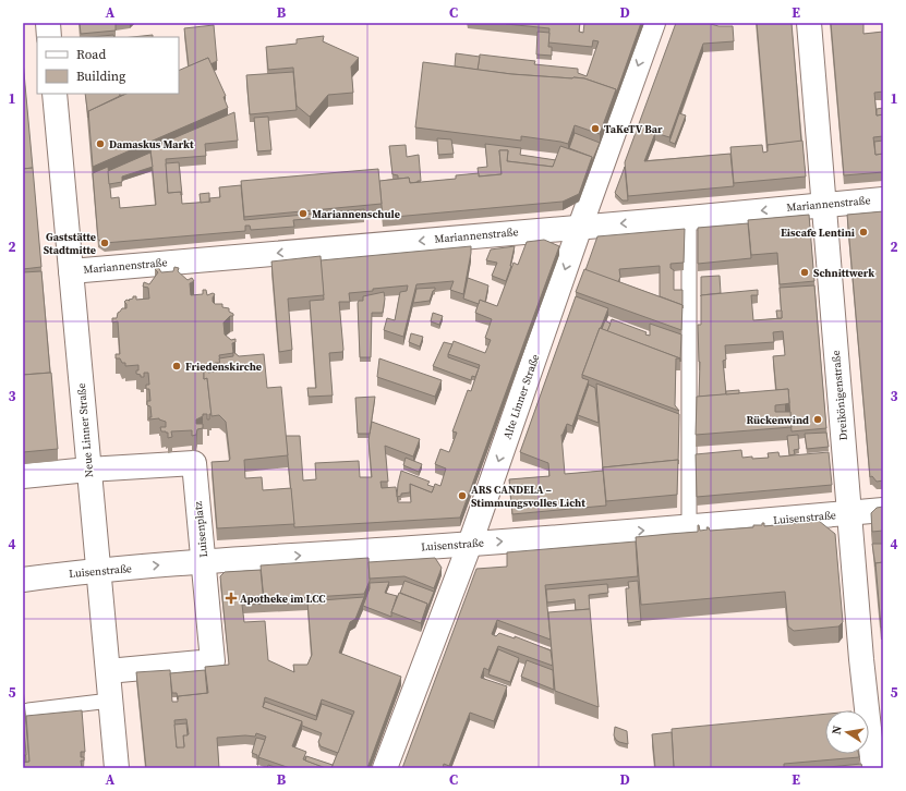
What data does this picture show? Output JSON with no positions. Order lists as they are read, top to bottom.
{
  "streets": {
    "street": [
      "Mariannenstraße",
      "Dreikönigenstraße",
      "Alte Linner Straße",
      "Neue Linner Straße",
      "Luisenstraße",
      "Luisenplatz"
    ]
  },
  "crossings": [
    ["Mariannenstraße", "Dreikönigenstraße"],
    ["Mariannenstraße", "Alte Linner Straße"],
    ["Mariannenstraße", "Neue Linner Straße"],
    ["Dreikönigenstraße", "Luisenstraße"],
    ["Alte Linner Straße", "Luisenstraße"],
    ["Neue Linner Straße", "Luisenstraße"],
    ["Neue Linner Straße", "Luisenplatz"],
    ["Luisenstraße", "Luisenplatz"]
  ],
  "one_way": ["Mariannenstraße", "Alte Linner Straße", "Luisenstraße"],
  "places": {
    "other": [
      "TaKeTV Bar",
      "Damaskus Markt",
      "Mariannenschule",
      "Eiscafe Lentini",
      "Gaststätte Stadtmitte",
      "Schnittwerk",
      "Friedenskirche",
      "Rückenwind",
      "ARS CANDELA – Stimmungsvolles Licht"
    ],
    "health": ["Apotheke im LCC"]
  },
  "legend": ["Road", "Building"],
  "north": "left",
  "grid": {
    "columns": [
      "A",
      "B",
      "C",
      "D",
      "E"
    ],
    "rows": [
      "1",
      "2",
      "3",
      "4",
      "5"
    ]
  }
}
